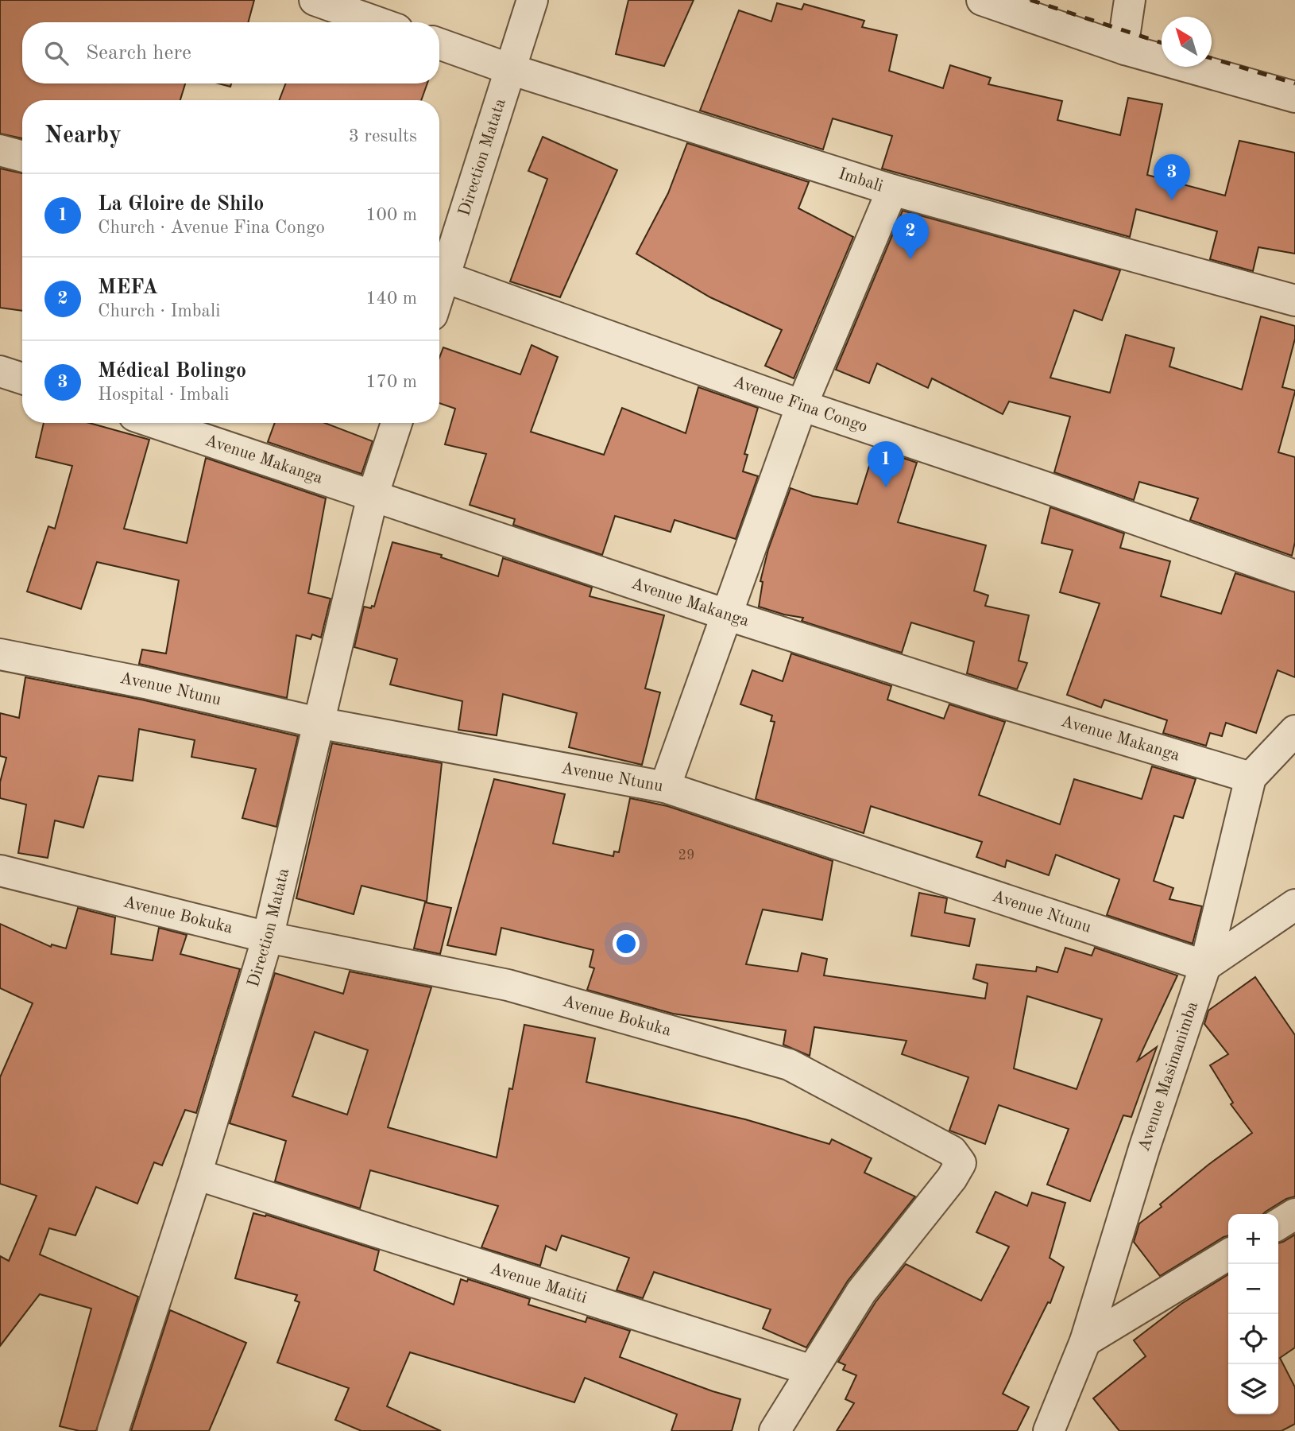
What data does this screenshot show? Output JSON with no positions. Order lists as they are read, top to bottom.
{
  "streets": {
    "street": [
      "Direction Matata",
      "Imbali",
      "Avenue Fina Congo",
      "Avenue Makanga",
      "Avenue Ntunu",
      "Avenue Bokuka",
      "Avenue Masimanimba",
      "Avenue Matiti"
    ]
  },
  "crossings": [
    ["Direction Matata", "Imbali"],
    ["Direction Matata", "Avenue Makanga"],
    ["Direction Matata", "Avenue Ntunu"],
    ["Direction Matata", "Avenue Bokuka"],
    ["Direction Matata", "Avenue Matiti"],
    ["Avenue Makanga", "Avenue Masimanimba"],
    ["Avenue Ntunu", "Avenue Masimanimba"],
    ["Avenue Bokuka", "Avenue Matiti"]
  ],
  "house_numbers": ["29"],
  "north": "top left",
  "page": {
    "search": "Search here",
    "heading": ["Nearby", "3 results"],
    "pins": ["3", "2", "1"],
    "list": [
      {
        "mark": "1",
        "name": "La Gloire de Shilo",
        "note": "Church · Avenue Fina Congo",
        "value": "100 m"
      },
      {
        "mark": "2",
        "name": "MEFA",
        "note": "Church · Imbali",
        "value": "140 m"
      },
      {
        "mark": "3",
        "name": "Médical Bolingo",
        "note": "Hospital · Imbali",
        "value": "170 m"
      }
    ],
    "map_buttons": ["+", "−"]
  }
}
